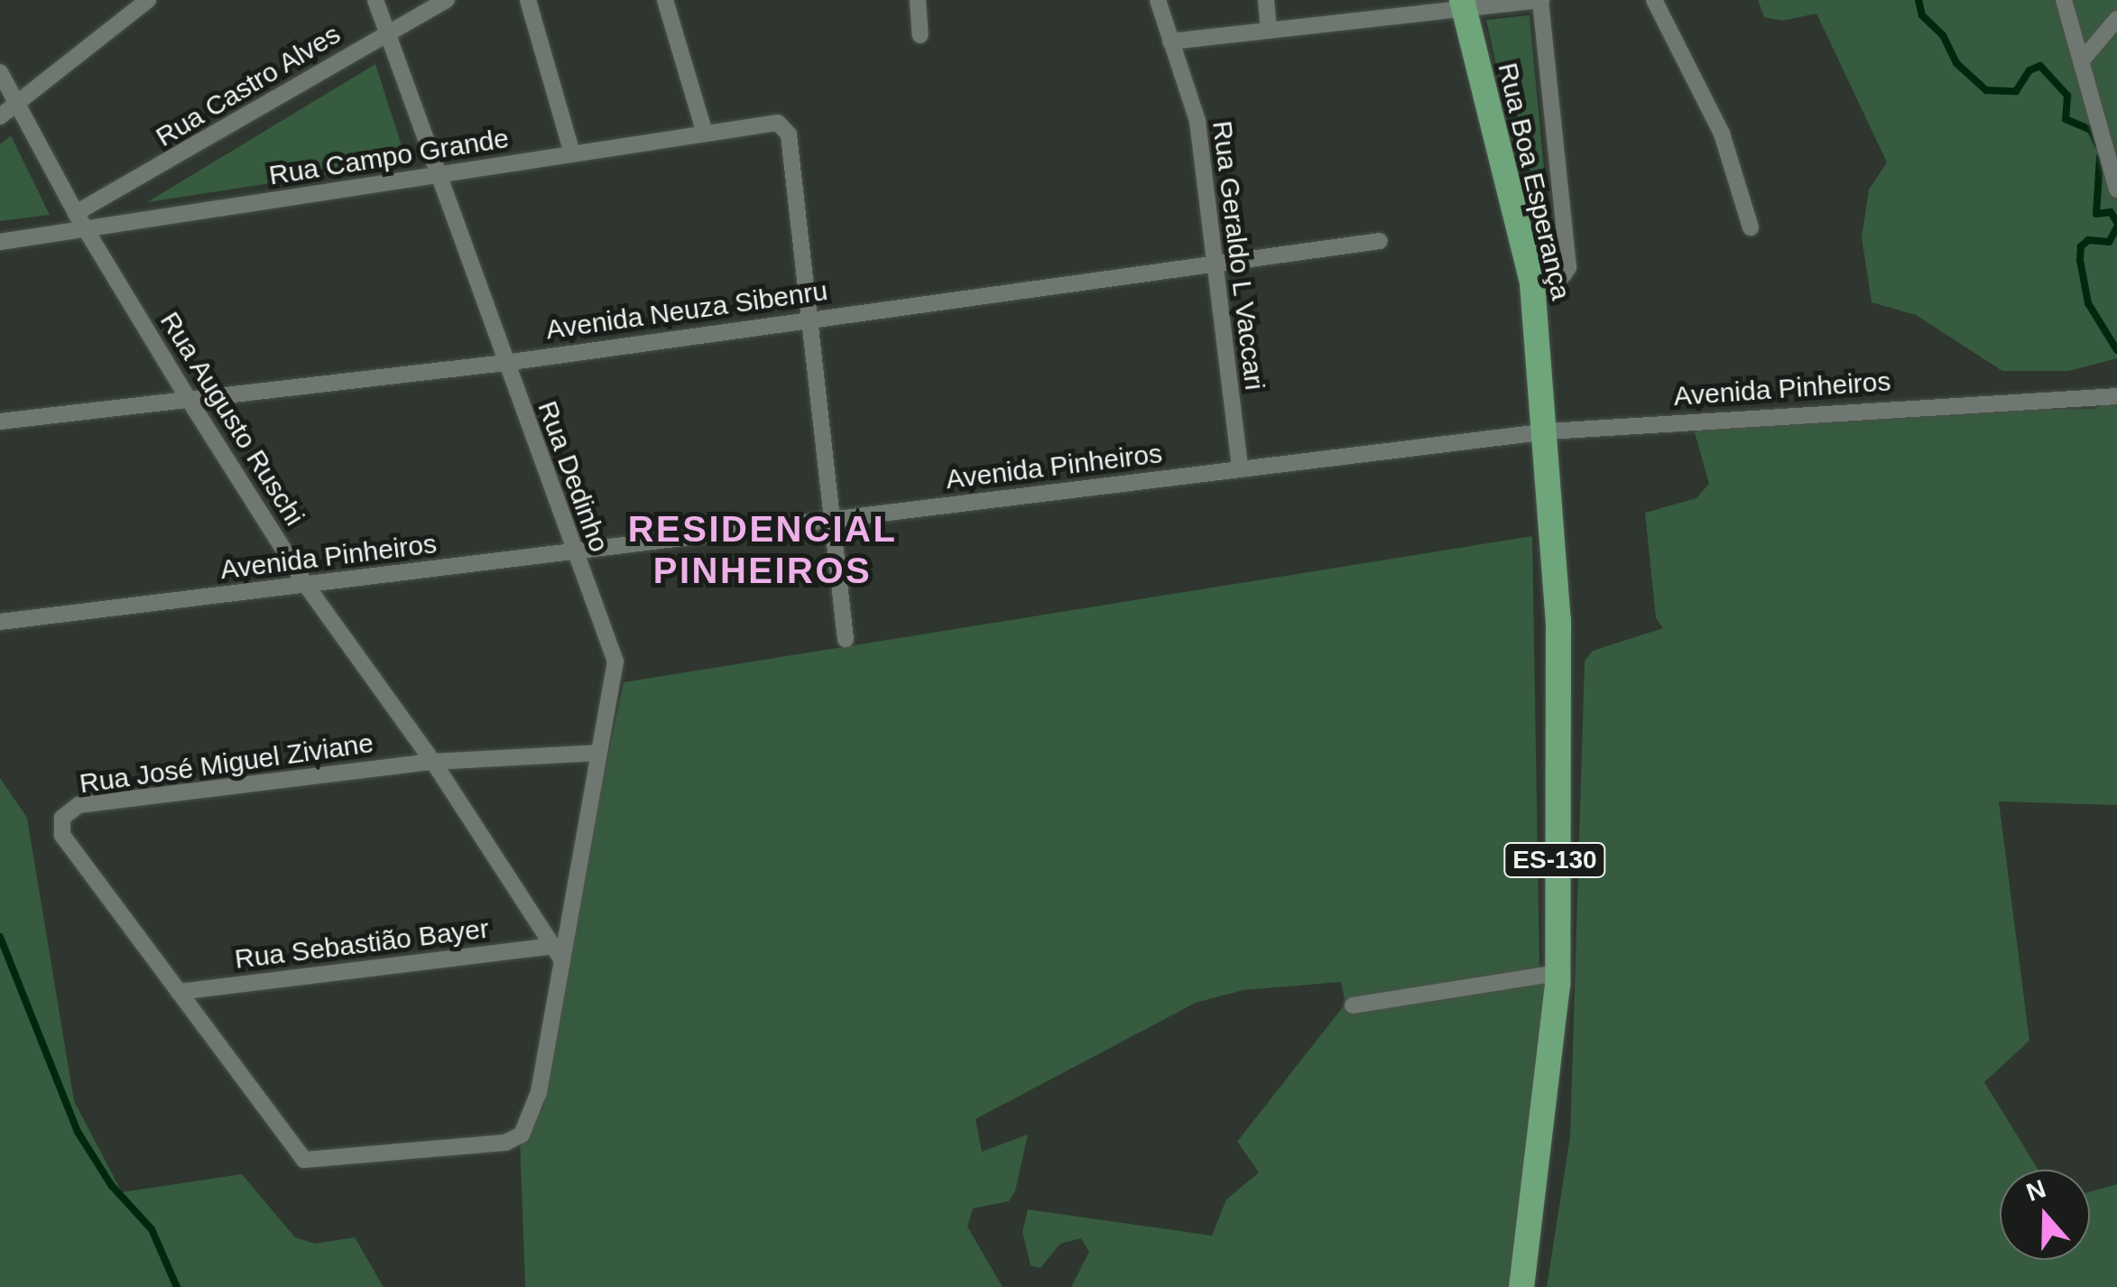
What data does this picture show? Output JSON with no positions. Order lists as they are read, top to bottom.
{
  "streets": {
    "main road": ["Rua Boa Esperança", "ES-130"],
    "street": [
      "Rua Castro Alves",
      "Rua Campo Grande",
      "Rua Geraldo L Vaccari",
      "Avenida Neuza Sibenru",
      "Avenida Pinheiros",
      "Rua Augusto Ruschi",
      "Rua Dedinho",
      "Rua José Miguel Ziviane",
      "Rua Sebastião Bayer"
    ]
  },
  "crossings": [
    ["Rua Castro Alves", "Rua Augusto Ruschi"],
    ["Rua Castro Alves", "Rua Dedinho"],
    ["Rua Campo Grande", "Avenida Neuza Sibenru"],
    ["Rua Campo Grande", "Rua Augusto Ruschi"],
    ["Rua Campo Grande", "Rua Dedinho"],
    ["Rua Boa Esperança", "Avenida Pinheiros"],
    ["Rua Boa Esperança", "ES-130"],
    ["Rua Geraldo L Vaccari", "Avenida Neuza Sibenru"],
    ["Rua Geraldo L Vaccari", "Avenida Pinheiros"],
    ["Avenida Neuza Sibenru", "Rua Augusto Ruschi"],
    ["Avenida Neuza Sibenru", "Rua Dedinho"],
    ["Avenida Pinheiros", "Rua Augusto Ruschi"],
    ["Avenida Pinheiros", "Rua Dedinho"],
    ["Avenida Pinheiros", "ES-130"],
    ["Rua Augusto Ruschi", "Rua Dedinho"],
    ["Rua Augusto Ruschi", "Rua José Miguel Ziviane"],
    ["Rua Augusto Ruschi", "Rua Sebastião Bayer"],
    ["Rua Dedinho", "Rua José Miguel Ziviane"],
    ["Rua Dedinho", "Rua Sebastião Bayer"],
    ["Rua José Miguel Ziviane", "Rua Sebastião Bayer"]
  ],
  "districts": ["RESIDENCIAL PINHEIROS"],
  "north": "top"
}
